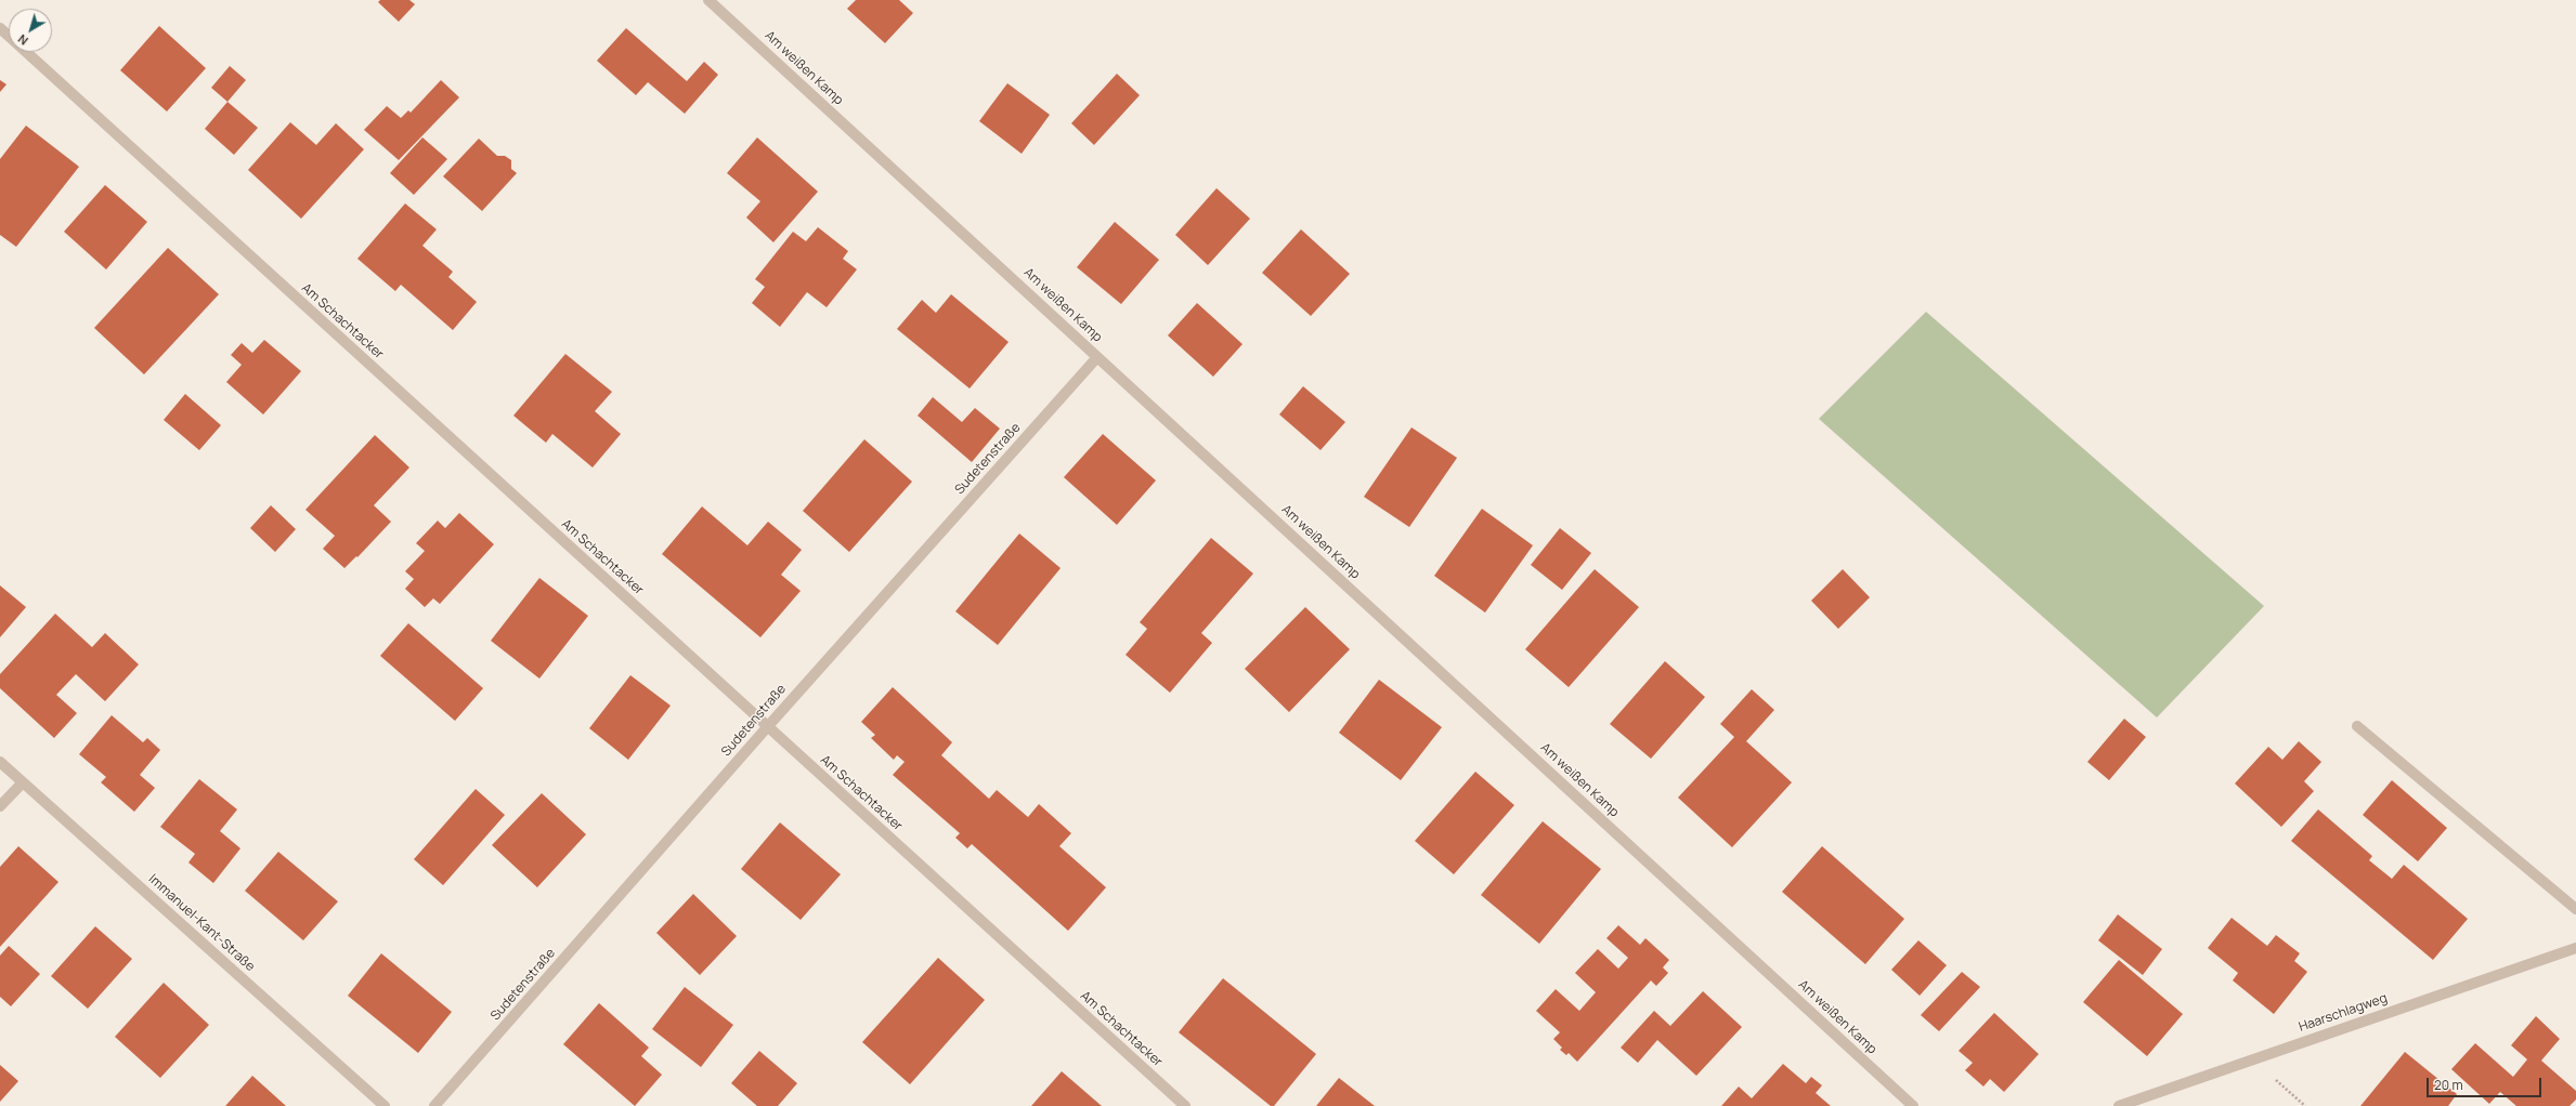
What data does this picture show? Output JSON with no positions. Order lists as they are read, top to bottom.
{
  "streets": {
    "street": [
      "Am weißen Kamp",
      "Am Schachtacker",
      "Sudetenstraße",
      "Immanuel-Kant-Straße",
      "Haarschlagweg"
    ]
  },
  "crossings": [
    ["Am weißen Kamp", "Sudetenstraße"],
    ["Am Schachtacker", "Sudetenstraße"]
  ],
  "scale_bar": "20 m",
  "north": "bottom left"
}
